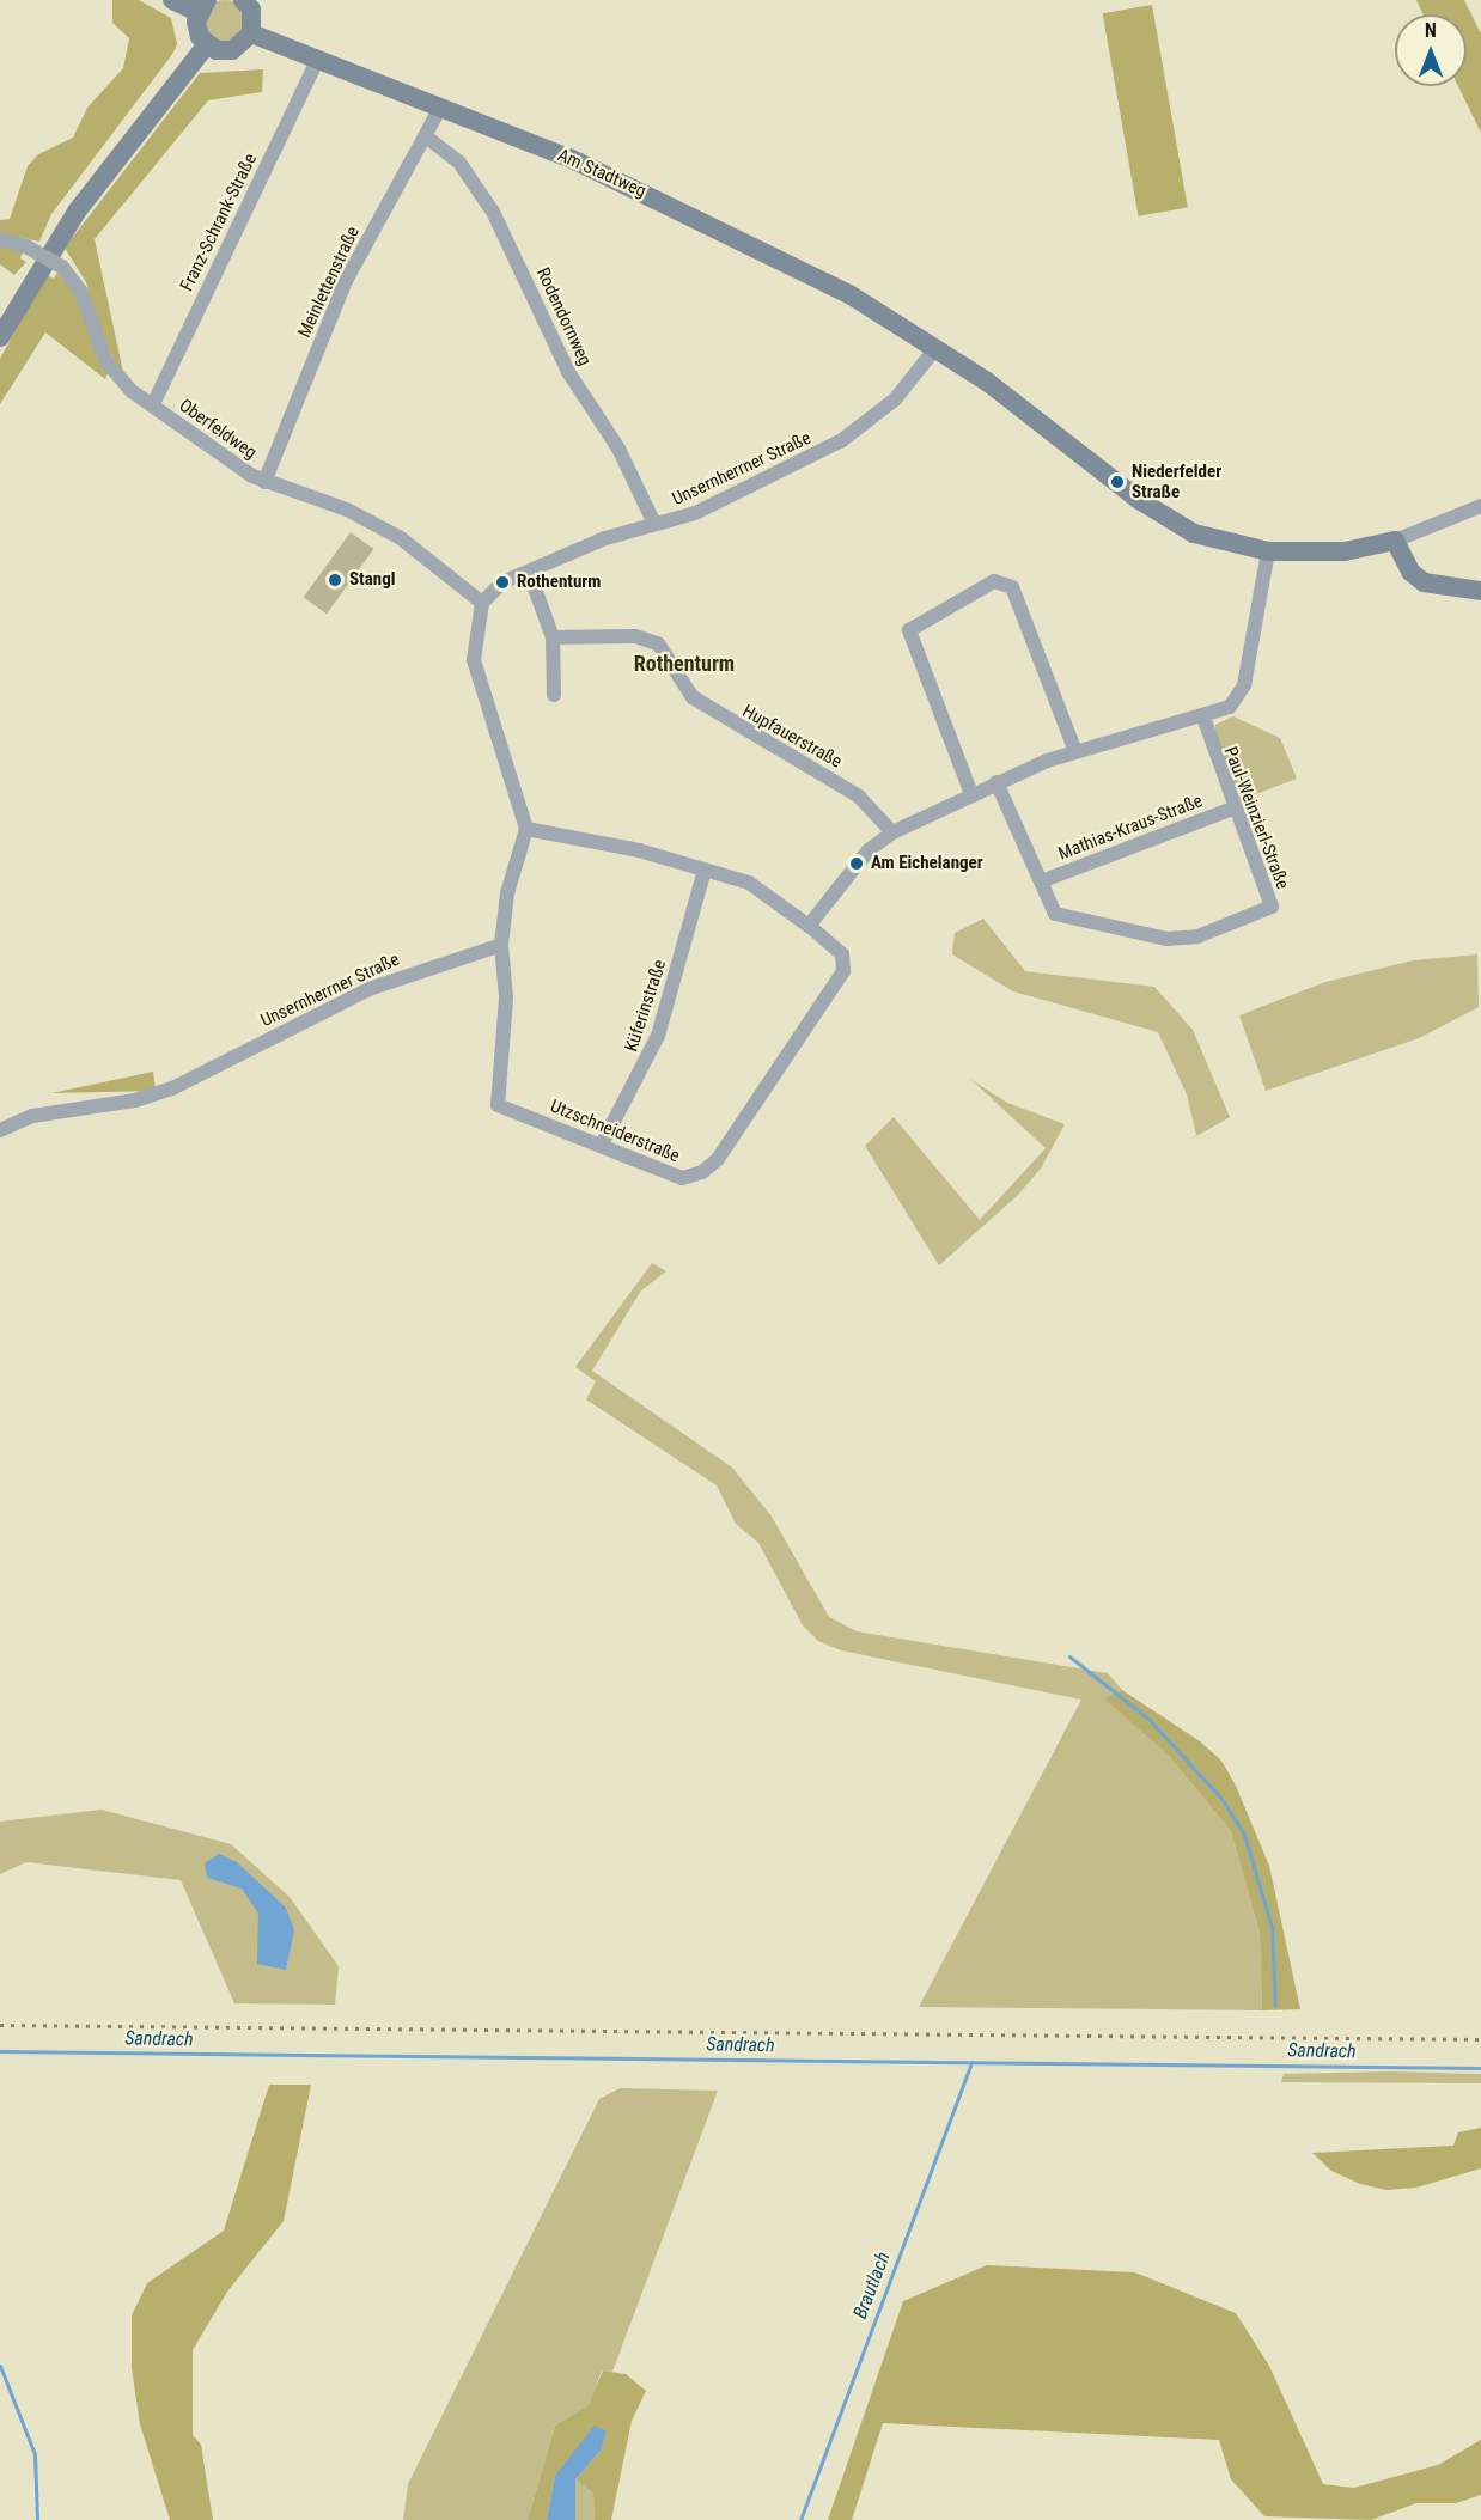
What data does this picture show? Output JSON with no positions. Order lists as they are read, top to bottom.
{
  "streets": {
    "street": [
      "Am Stadtweg",
      "Franz-Schrank-Straße",
      "Meinlettenstraße",
      "Rodendornweg",
      "Oberfeldweg",
      "Unsernherrner Straße",
      "Hupfauerstraße",
      "Paul-Weinzierl-Straße",
      "Mathias-Kraus-Straße",
      "Küferinstraße",
      "Utzschneiderstraße"
    ]
  },
  "crossings": [
    ["Am Stadtweg", "Franz-Schrank-Straße"],
    ["Am Stadtweg", "Meinlettenstraße"],
    ["Am Stadtweg", "Unsernherrner Straße"],
    ["Franz-Schrank-Straße", "Oberfeldweg"],
    ["Meinlettenstraße", "Rodendornweg"],
    ["Meinlettenstraße", "Oberfeldweg"],
    ["Rodendornweg", "Unsernherrner Straße"],
    ["Oberfeldweg", "Unsernherrner Straße"],
    ["Unsernherrner Straße", "Utzschneiderstraße"],
    ["Paul-Weinzierl-Straße", "Mathias-Kraus-Straße"],
    ["Küferinstraße", "Utzschneiderstraße"]
  ],
  "districts": ["Rothenturm"],
  "water": ["Sandrach", "Brautlach"],
  "places": [
    "Niederfelder Straße",
    "Stangl",
    "Rothenturm",
    "Am Eichelanger"
  ],
  "north": "top"
}
